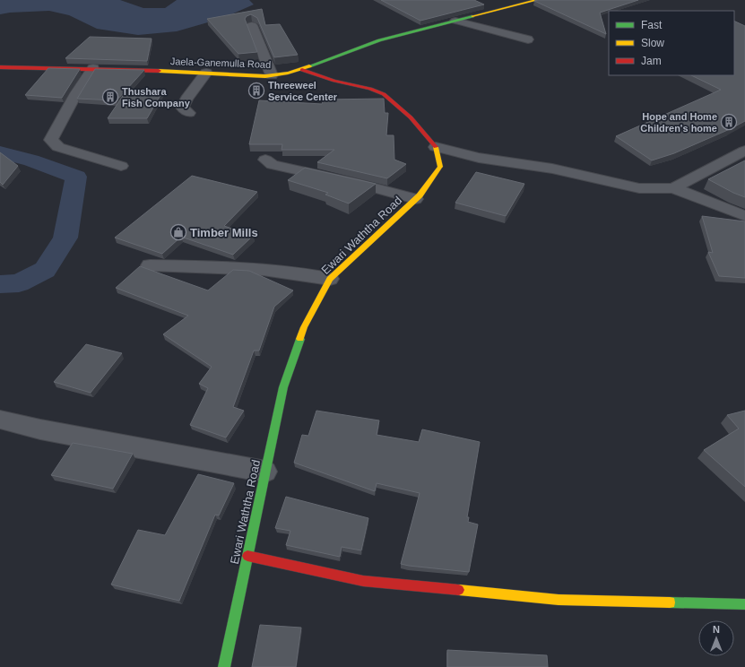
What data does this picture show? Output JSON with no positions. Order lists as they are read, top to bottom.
{
  "streets": {
    "street": ["Jaela-Ganemulla Road", "Ewari Waththa Road"]
  },
  "crossings": [
    ["Jaela-Ganemulla Road", "Ewari Waththa Road"]
  ],
  "places": {
    "building": ["Threeweel Service Center", "Thushara Fish Company", "Hope and Home Children's home"],
    "shop": ["Timber Mills"]
  },
  "legend": ["Fast", "Slow", "Jam"],
  "north": "top"
}
